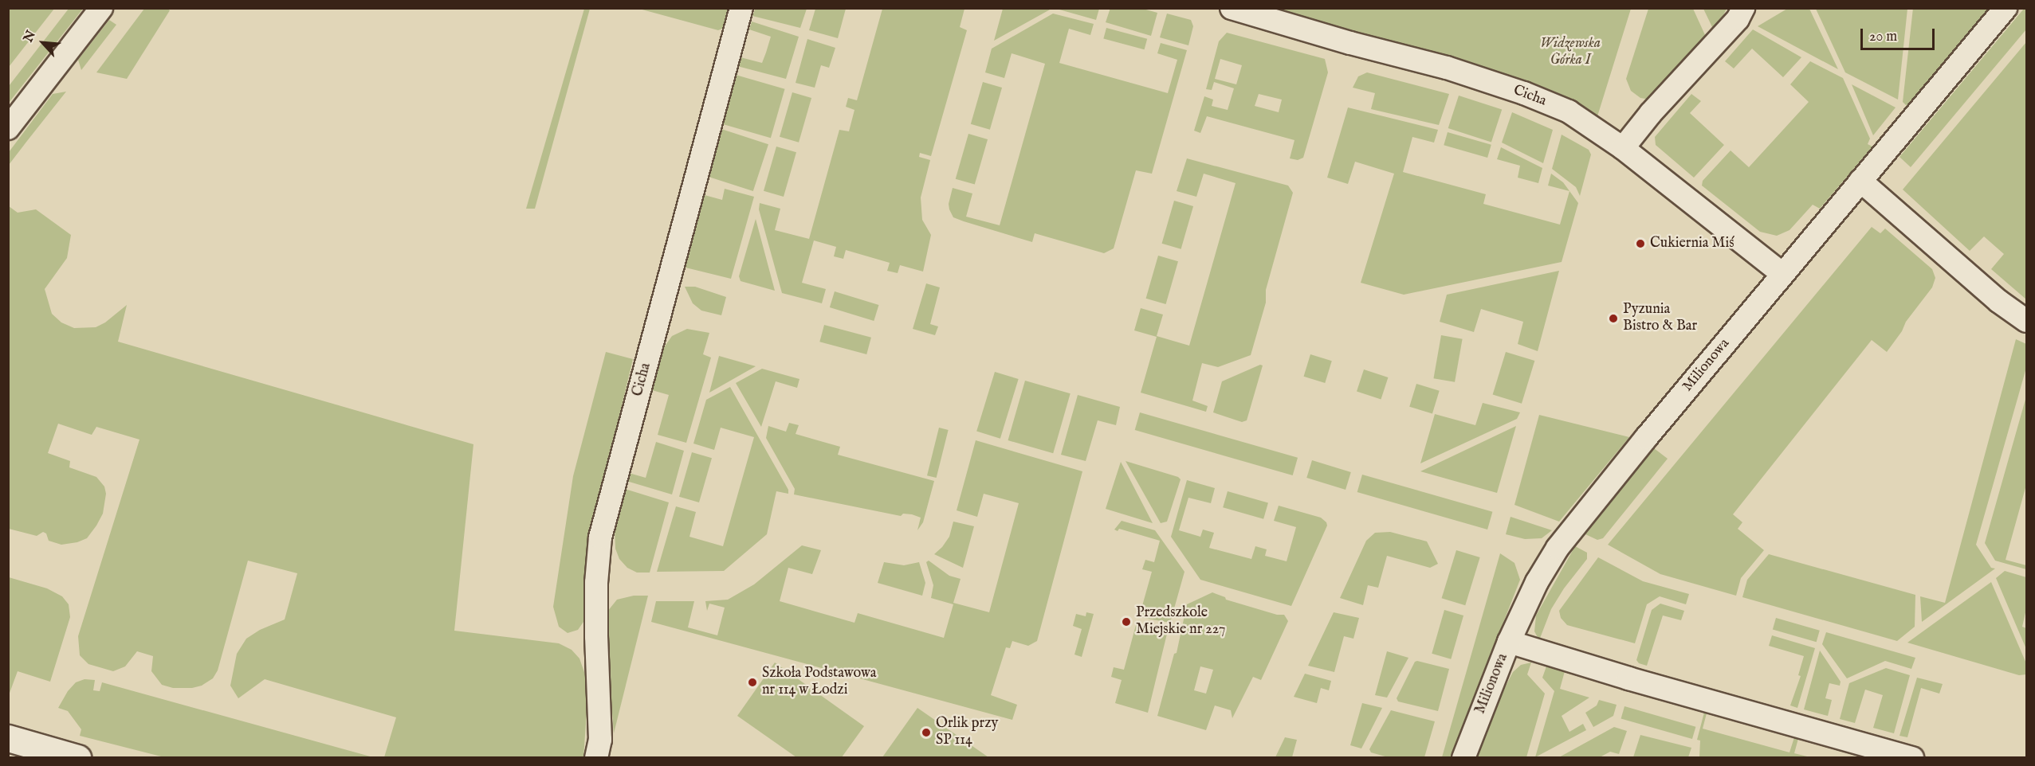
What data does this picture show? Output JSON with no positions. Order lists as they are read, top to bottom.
{
  "streets": {
    "street": ["Cicha", "Milionowa"]
  },
  "crossings": [
    ["Cicha", "Milionowa"]
  ],
  "parks": ["Widzewska Górka I"],
  "places": [
    "Cukiernia Miś",
    "Pyzunia Bistro & Bar",
    "Przedszkole Miejskie nr 227",
    "Szkoła Podstawowa nr 114 w Łodzi",
    "Orlik przy SP 114"
  ],
  "scale_bar": "20 m",
  "north": "top left"
}
